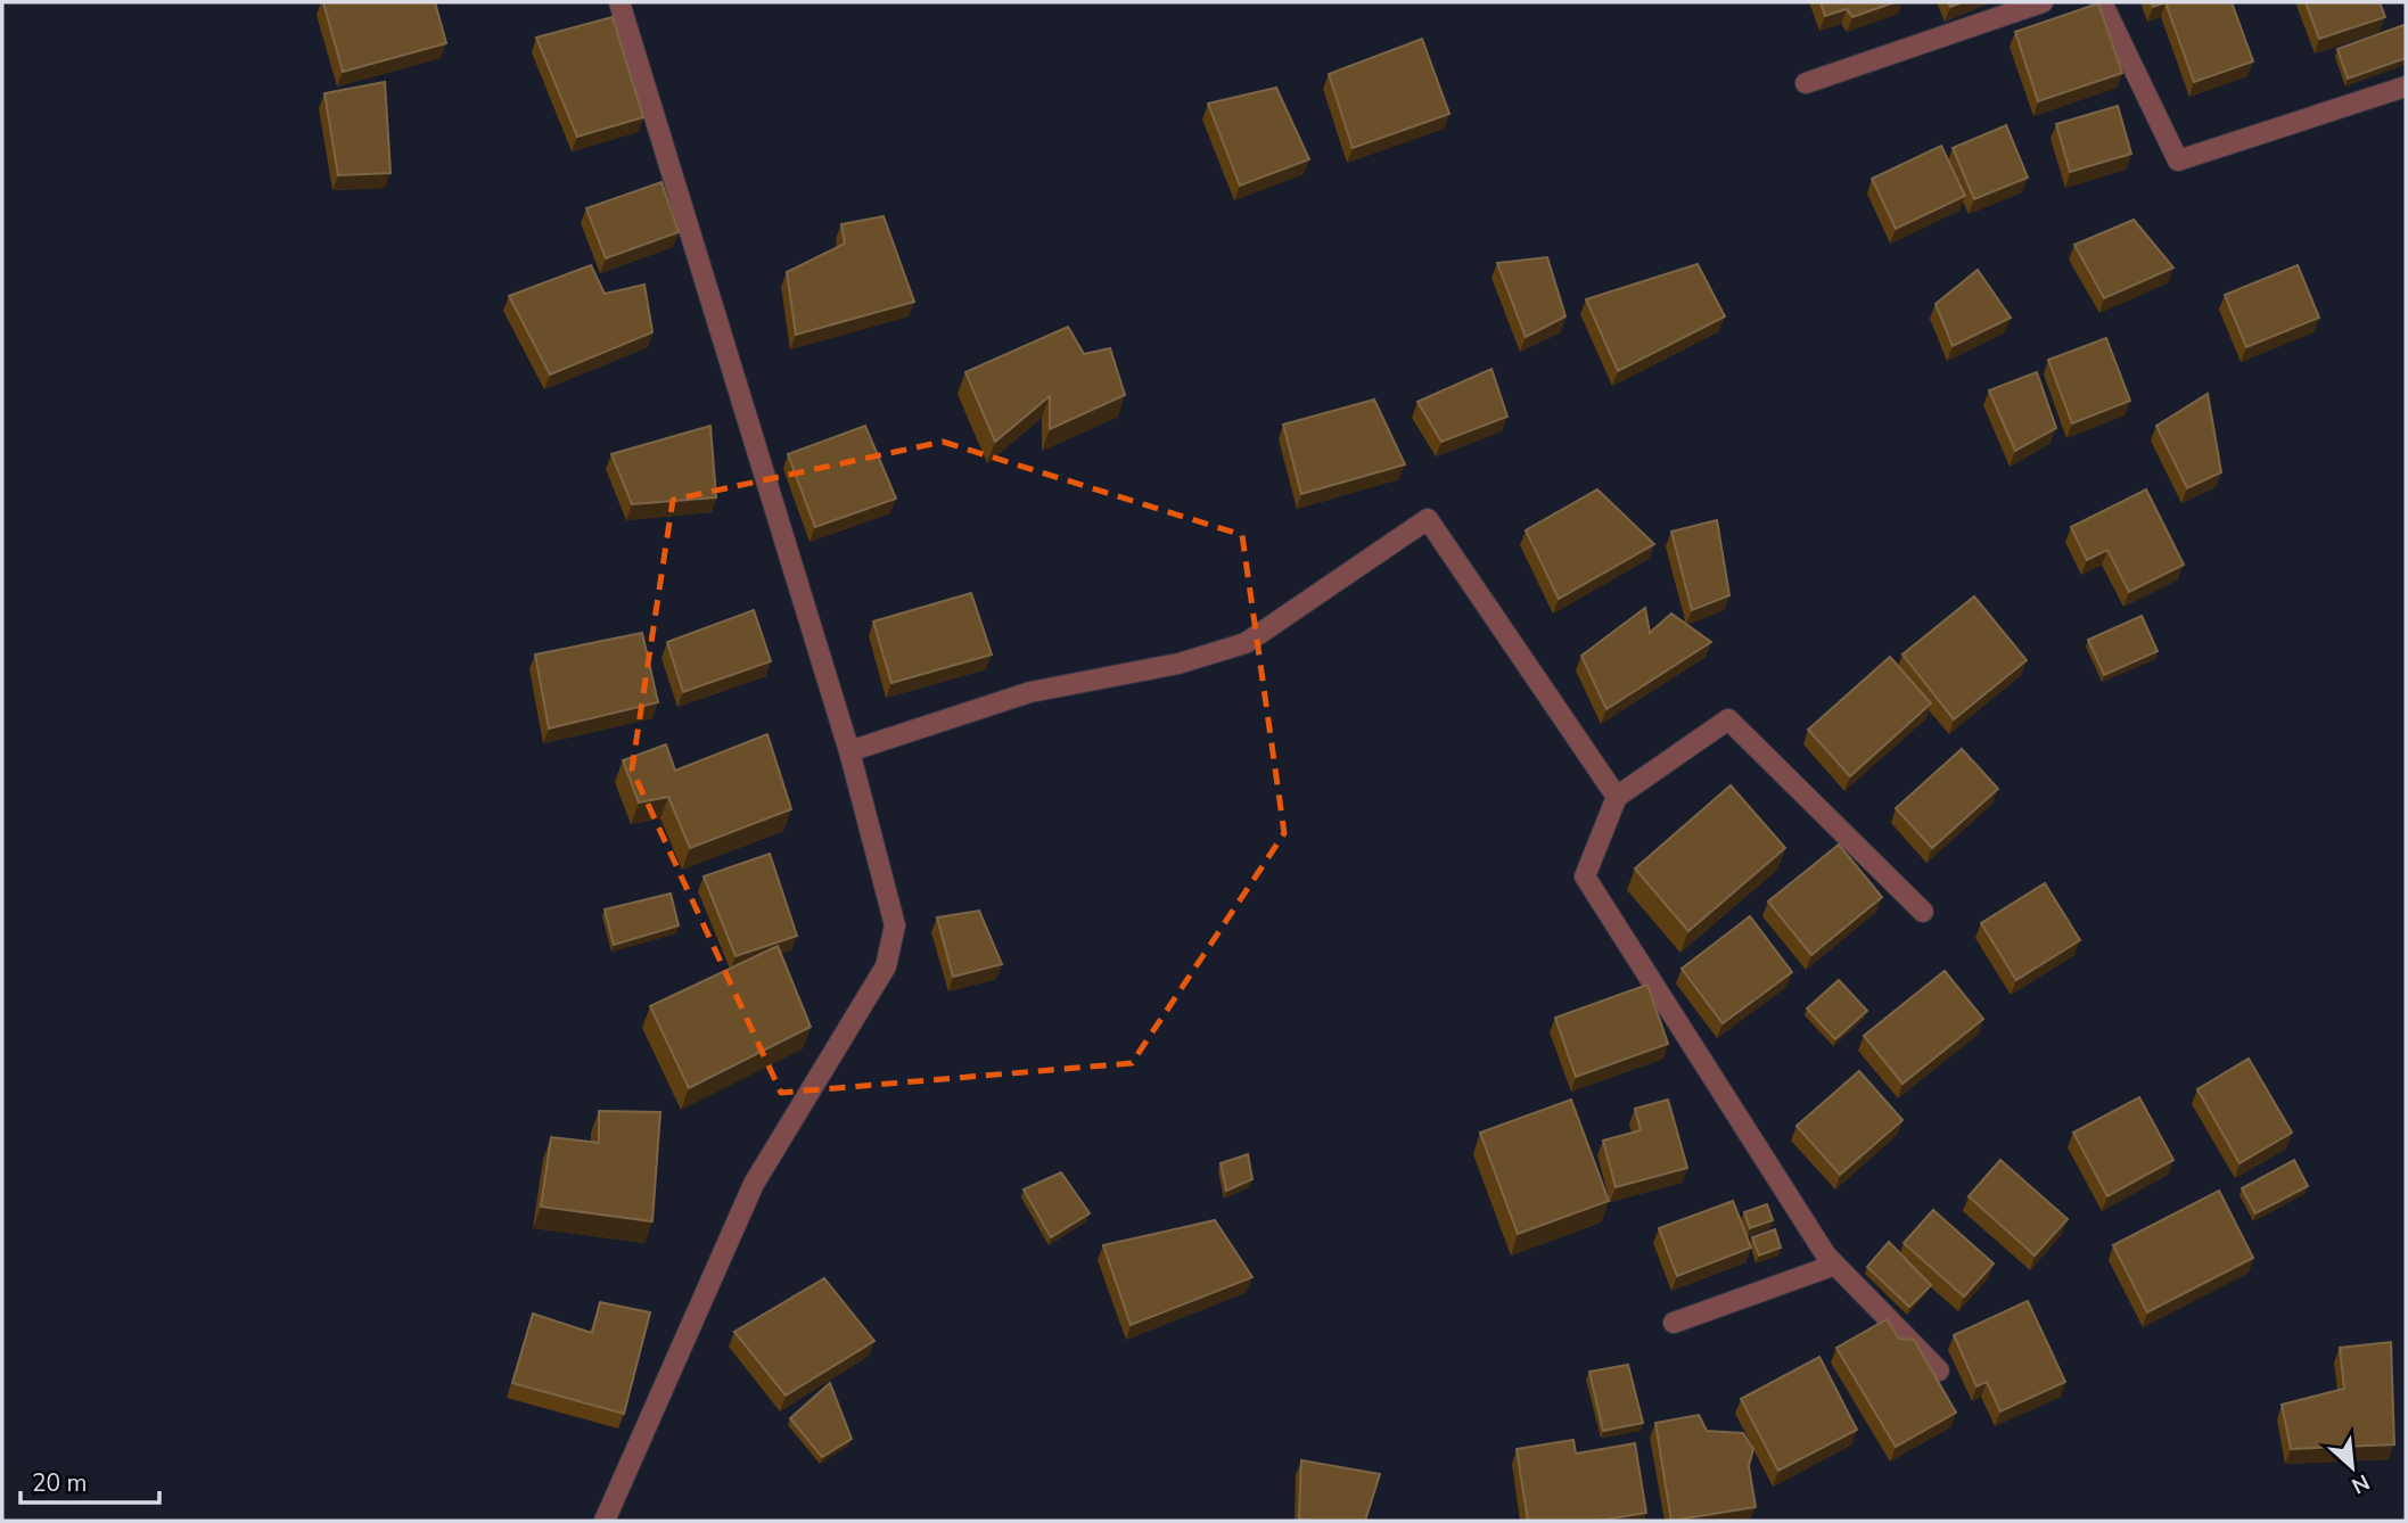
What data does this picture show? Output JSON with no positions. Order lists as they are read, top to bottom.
{
  "scale_bar": "20 m",
  "north": "bottom right"
}
